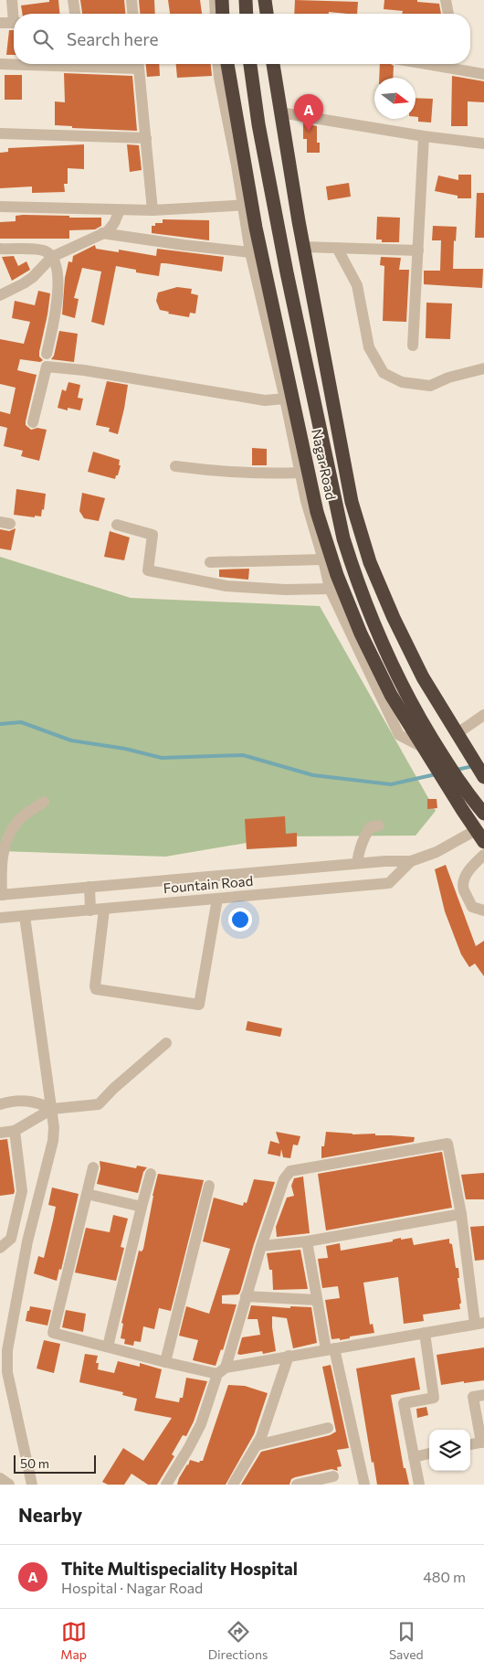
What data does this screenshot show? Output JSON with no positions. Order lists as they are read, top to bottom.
{
  "streets": {
    "highway": ["Nagar Road"],
    "street": ["Fountain Road"]
  },
  "crossings": [
    ["Nagar Road", "Fountain Road"]
  ],
  "scale_bar": "50 m",
  "north": "right",
  "page": {
    "search": "Search here",
    "pins": "A",
    "scale": "50 m",
    "heading": "Nearby",
    "list": [
      {
        "mark": "A",
        "name": "Thite Multispeciality Hospital",
        "note": "Hospital · Nagar Road",
        "value": "480 m"
      }
    ],
    "nav": ["Map", "Directions", "Saved"]
  }
}
